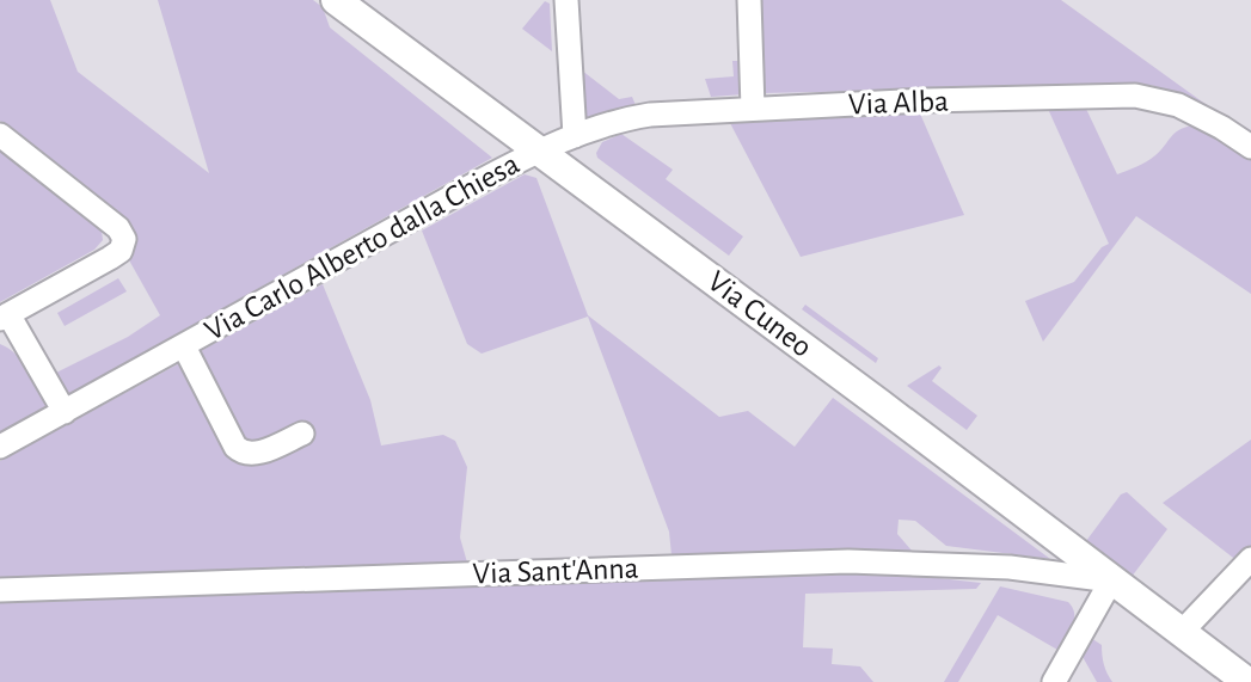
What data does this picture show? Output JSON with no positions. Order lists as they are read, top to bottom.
{
  "streets": {
    "main road": ["Via Cuneo"],
    "street": ["Via Alba", "Via Carlo Alberto dalla Chiesa", "Via Sant'Anna"]
  },
  "crossings": [
    ["Via Alba", "Via Carlo Alberto dalla Chiesa"],
    ["Via Alba", "Via Cuneo"],
    ["Via Carlo Alberto dalla Chiesa", "Via Cuneo"],
    ["Via Cuneo", "Via Sant'Anna"]
  ]
}
